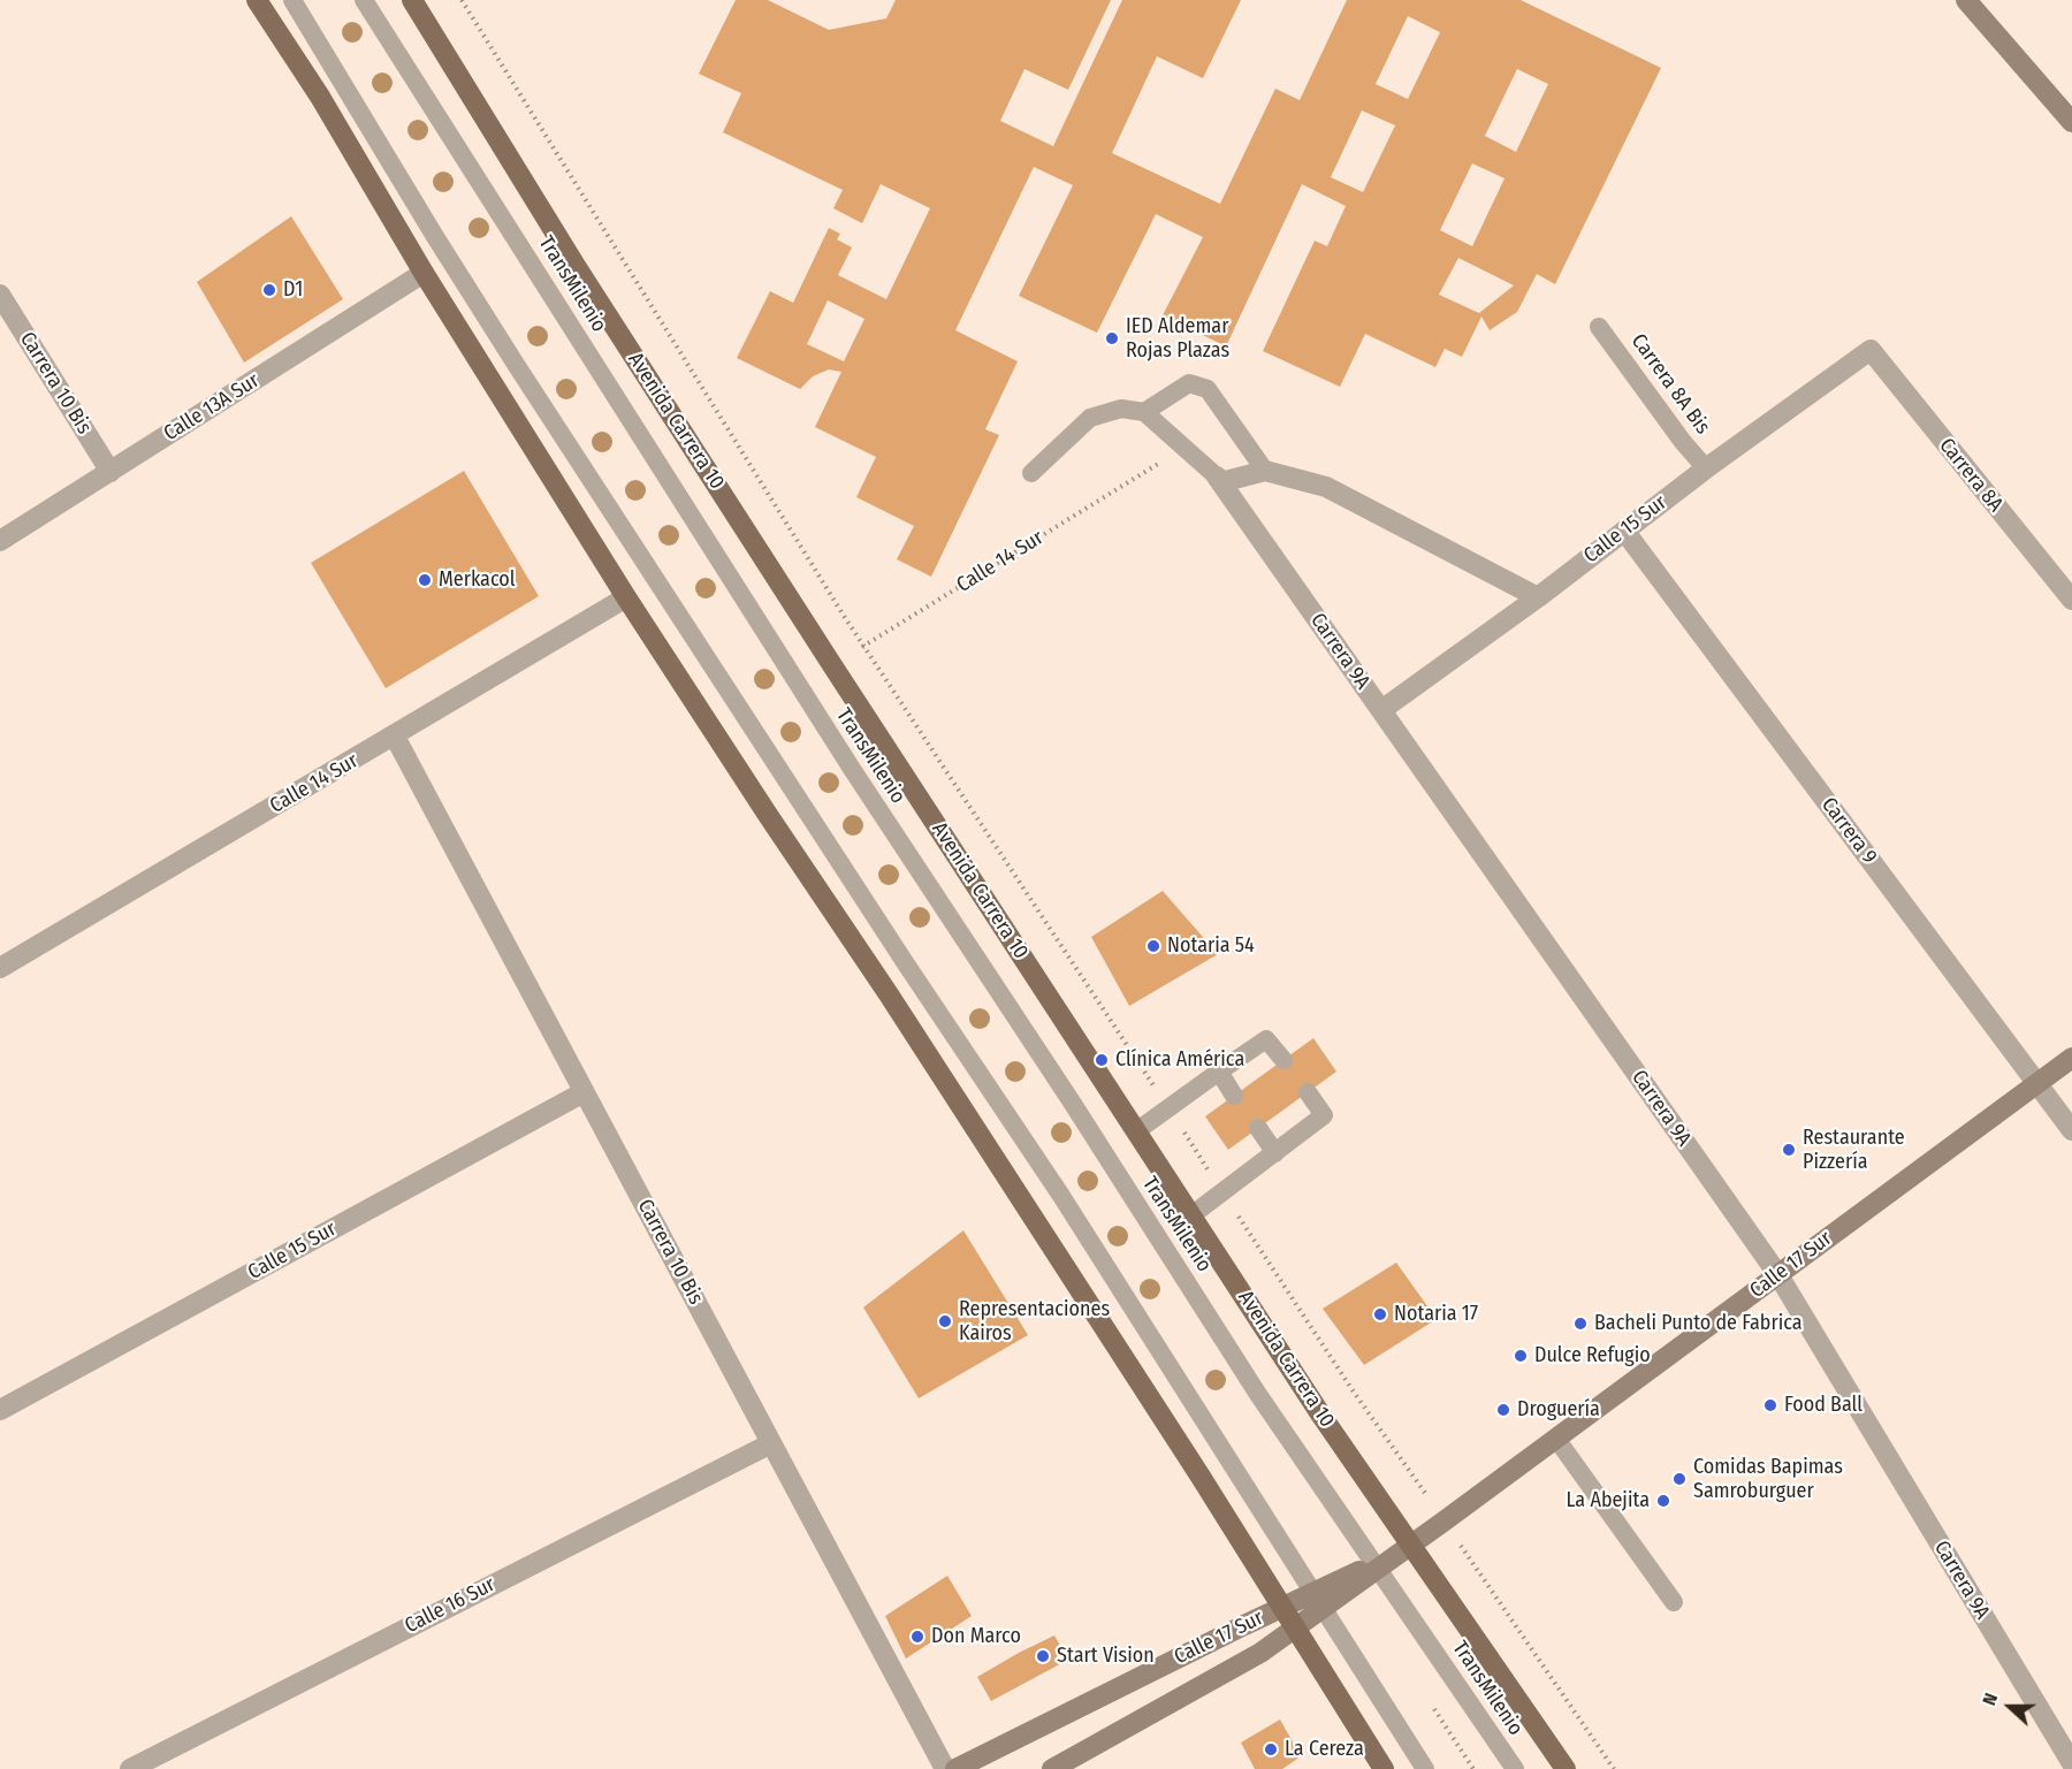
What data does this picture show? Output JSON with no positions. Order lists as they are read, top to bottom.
{
  "streets": {
    "main road": ["Avenida Carrera 10"],
    "street": [
      "Carrera 10 Bis",
      "Calle 13A Sur",
      "Carrera 8A",
      "Calle 15 Sur",
      "Calle 14 Sur",
      "Carrera 9A",
      "Carrera 9",
      "Calle 17 Sur",
      "Calle 16 Sur"
    ],
    "lane": ["TransMilenio", "Carrera 8A Bis"]
  },
  "crossings": [
    ["TransMilenio", "Calle 17 Sur"],
    ["Carrera 10 Bis", "Calle 13A Sur"],
    ["Carrera 10 Bis", "Calle 15 Sur"],
    ["Carrera 10 Bis", "Calle 14 Sur"],
    ["Carrera 10 Bis", "Calle 16 Sur"],
    ["Carrera 8A Bis", "Calle 15 Sur"],
    ["Avenida Carrera 10", "Calle 14 Sur"],
    ["Avenida Carrera 10", "Calle 17 Sur"],
    ["Carrera 8A", "Calle 15 Sur"],
    ["Calle 15 Sur", "Carrera 9A"],
    ["Calle 15 Sur", "Carrera 9"],
    ["Carrera 9A", "Calle 17 Sur"],
    ["Carrera 9", "Calle 17 Sur"]
  ],
  "places": [
    "D1",
    "IED Aldemar Rojas Plazas",
    "Merkacol",
    "Notaria 54",
    "Clínica América",
    "Restaurante Pizzería",
    "Notaria 17",
    "Representaciones Kairos",
    "Bacheli Punto de Fabrica",
    "Dulce Refugio",
    "Food Ball",
    "Droguería",
    "Comidas Bapimas Samroburguer",
    "La Abejita",
    "Don Marco",
    "Start Vision",
    "La Cereza"
  ],
  "north": "left"
}
